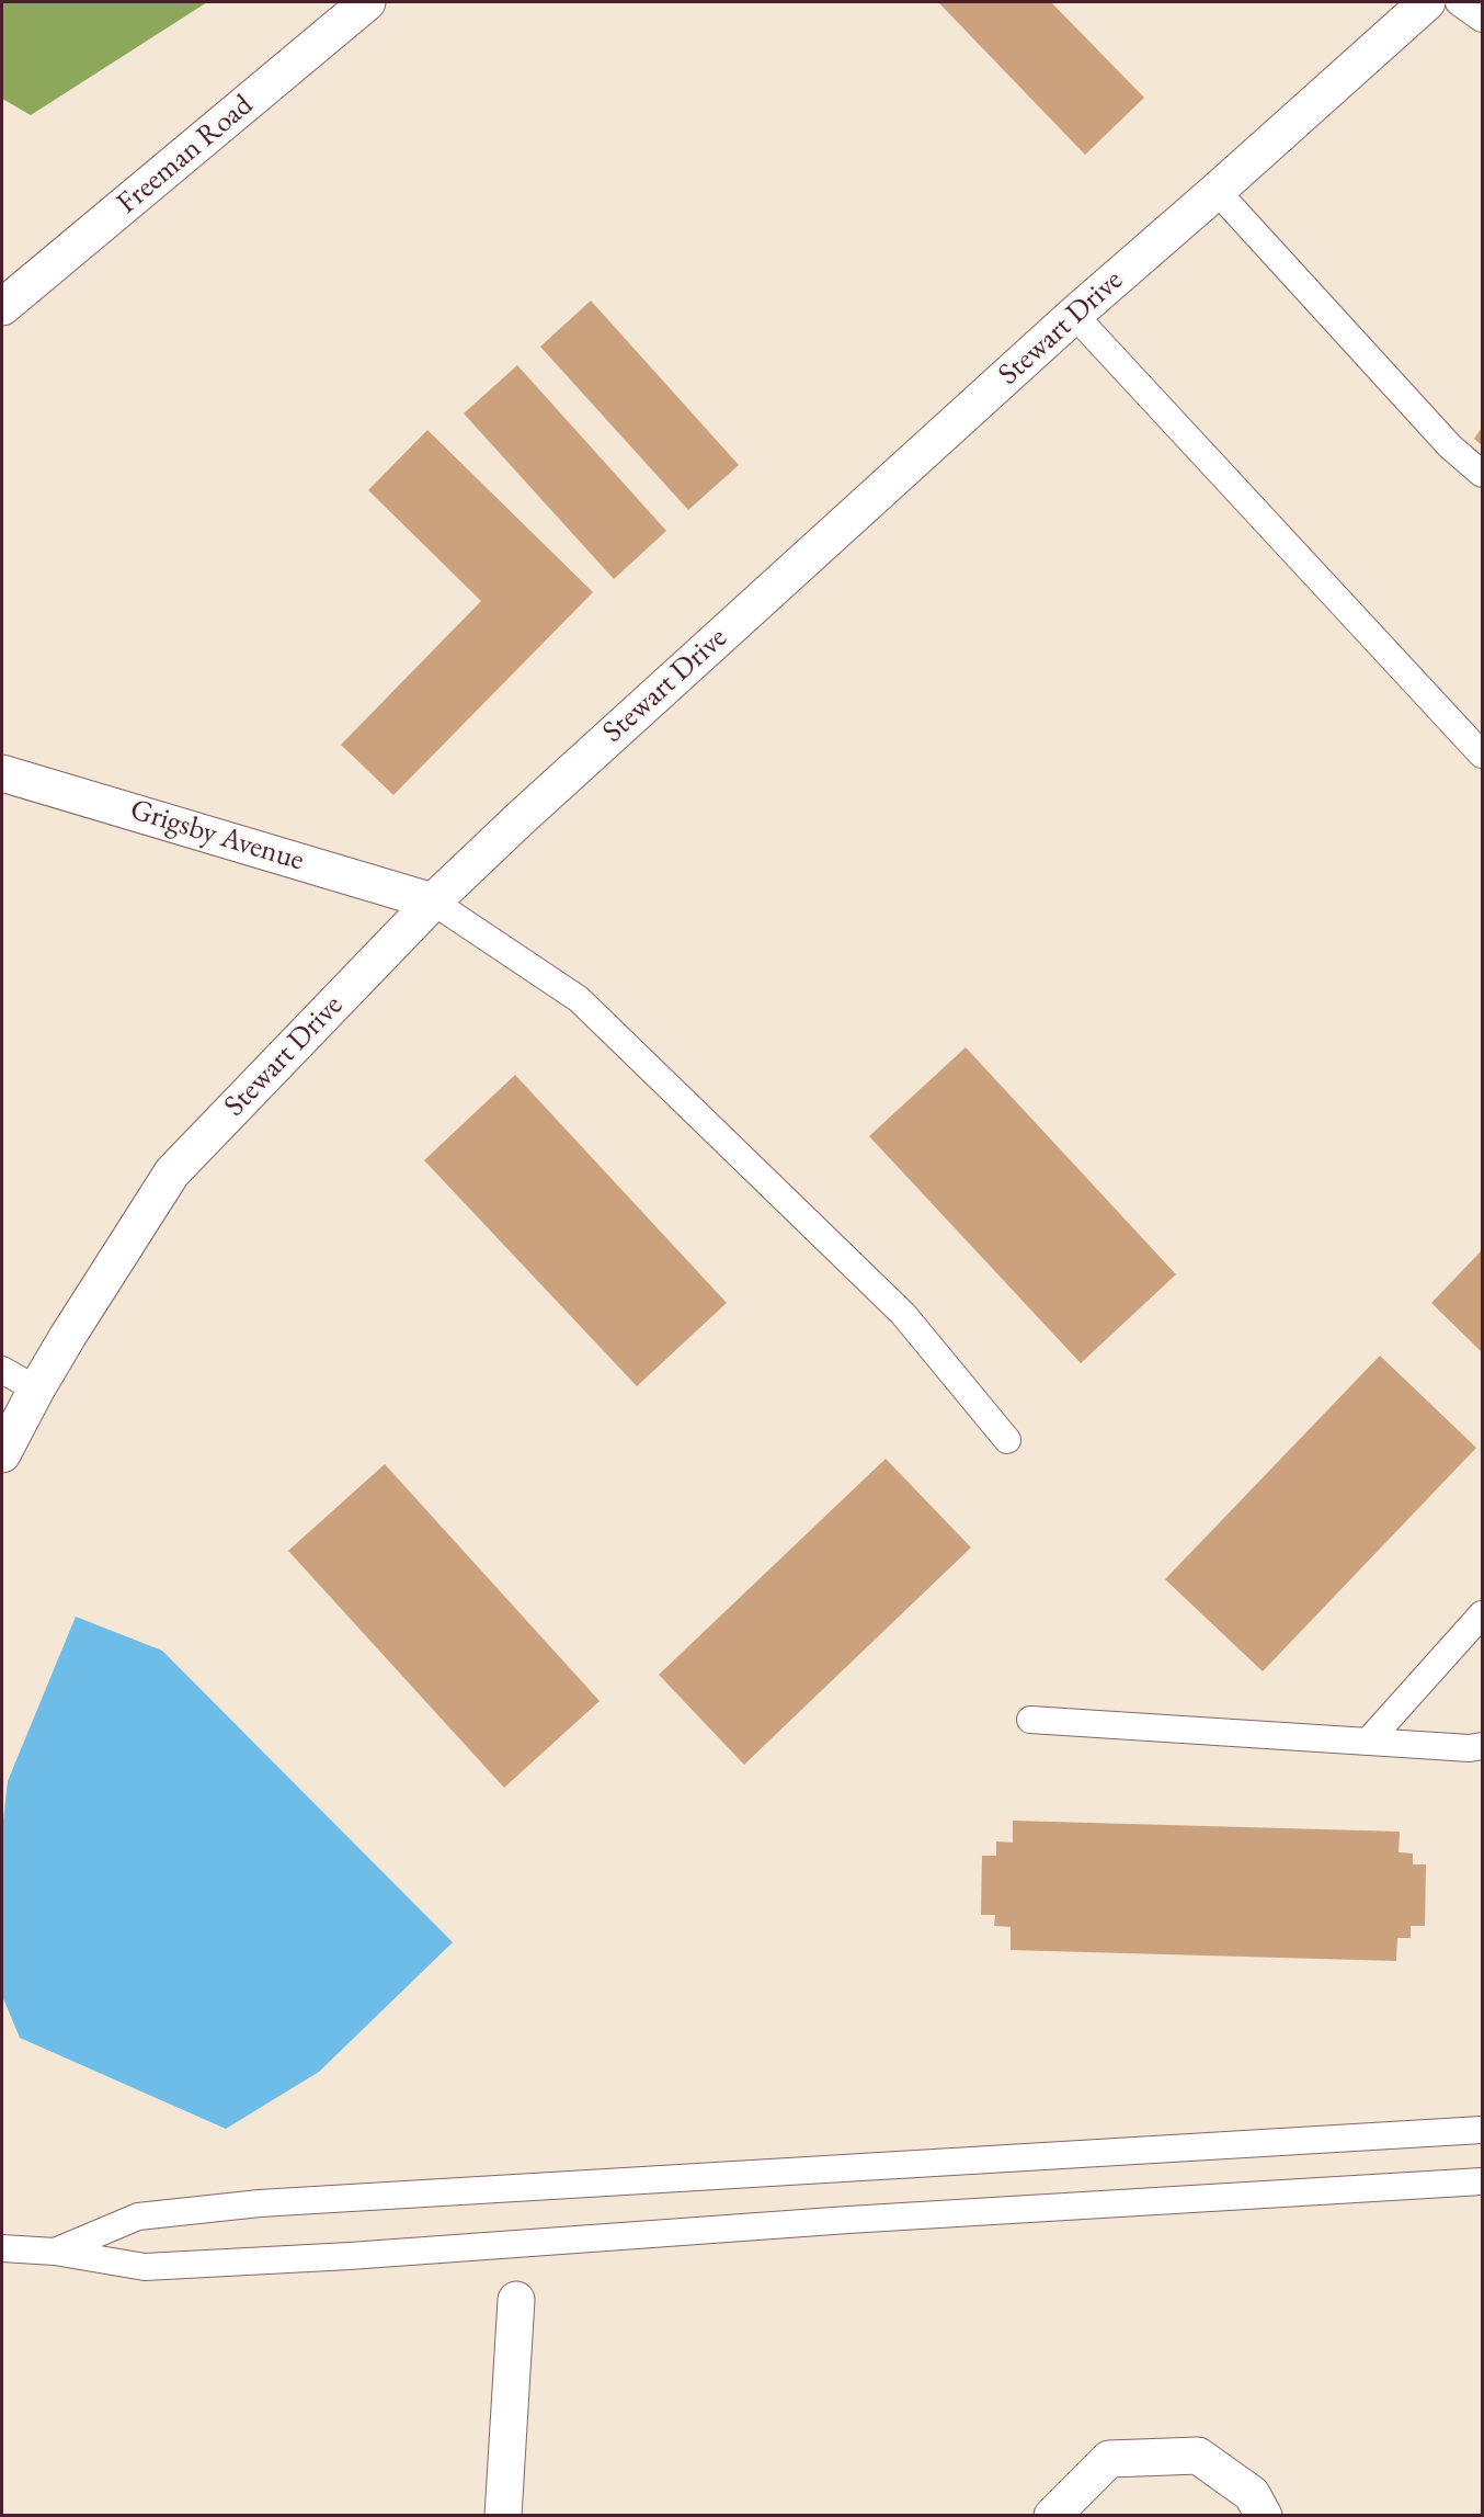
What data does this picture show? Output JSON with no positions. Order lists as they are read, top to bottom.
{
  "streets": {
    "street": ["Freeman Road", "Stewart Drive", "Grigsby Avenue"]
  },
  "crossings": [
    ["Stewart Drive", "Grigsby Avenue"]
  ]
}
